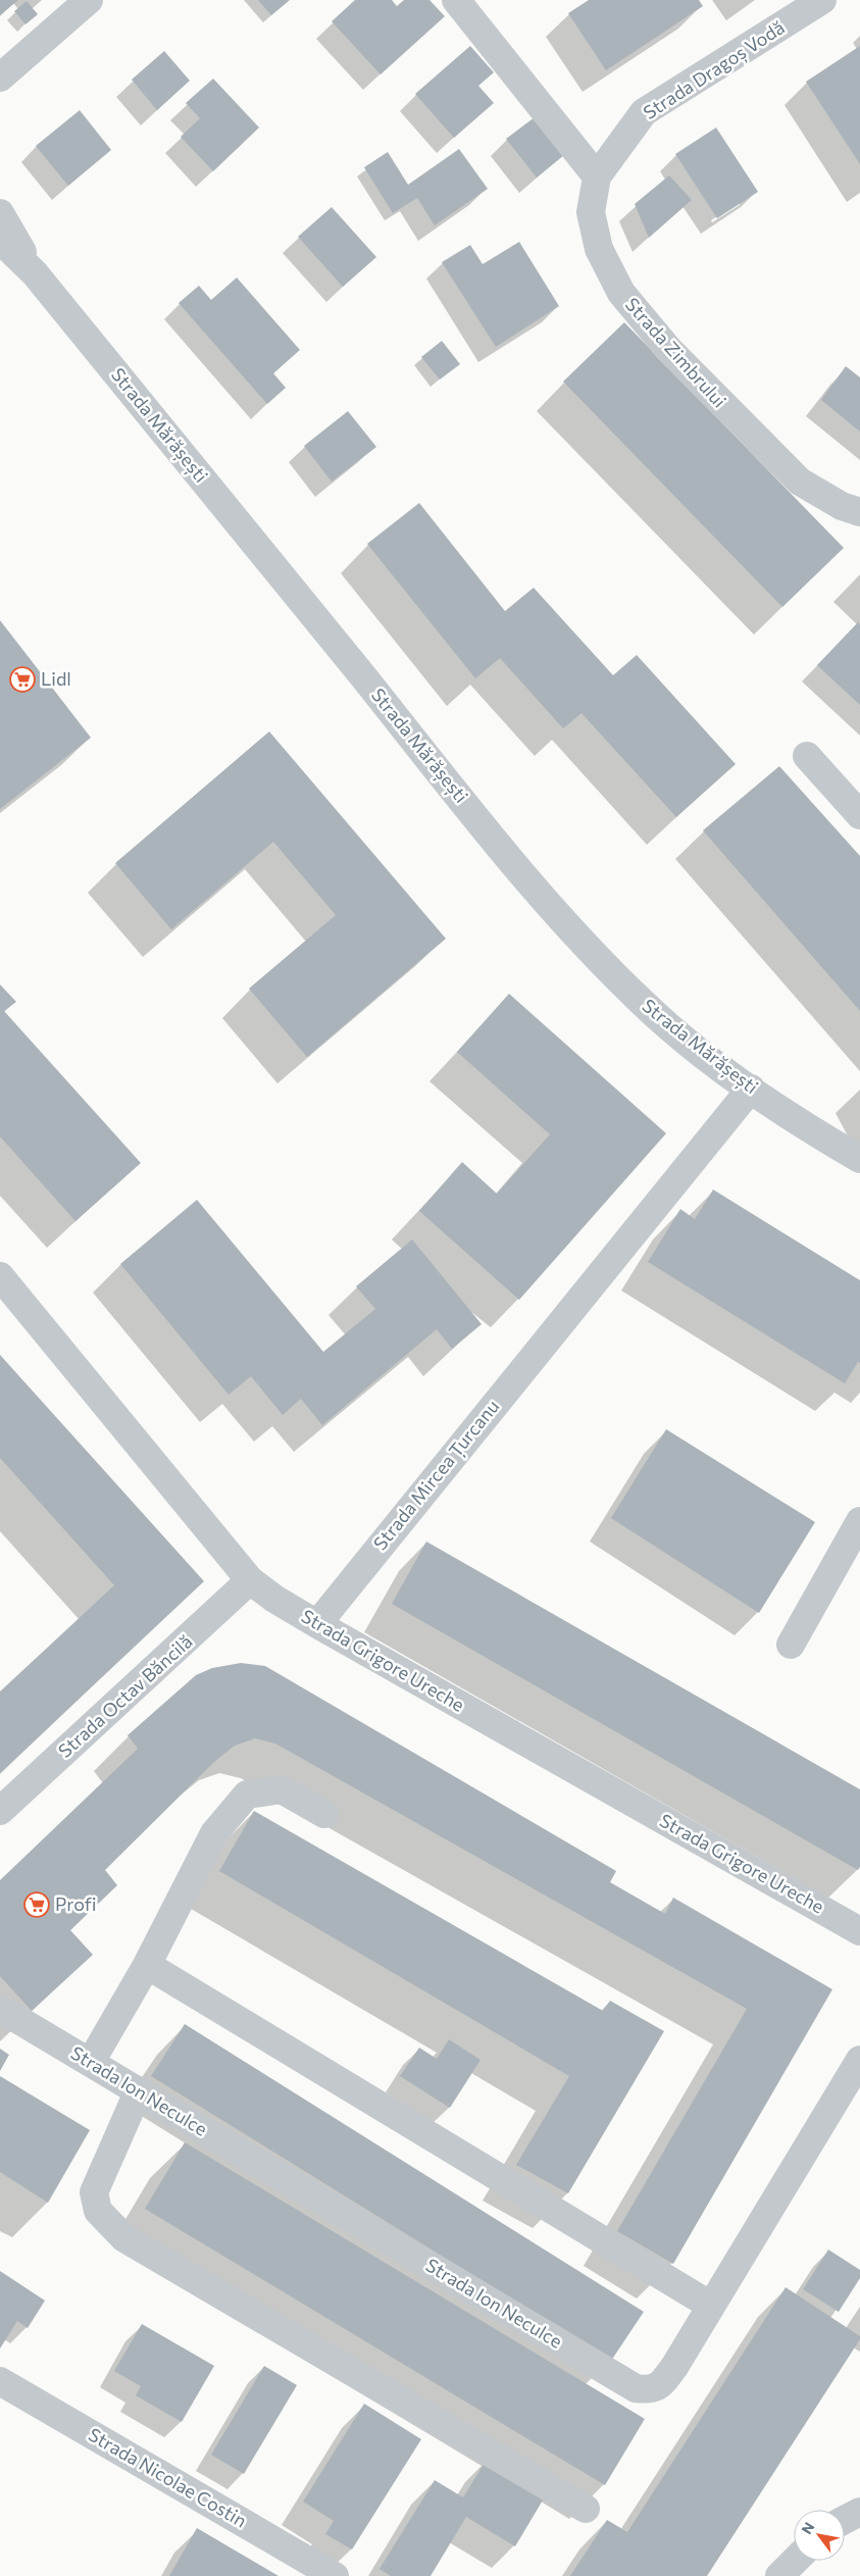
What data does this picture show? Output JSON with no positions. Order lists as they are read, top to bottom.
{
  "streets": {
    "street": [
      "Strada Dragoș Vodă",
      "Strada Zimbrului",
      "Strada Mărășești",
      "Strada Mircea Țurcanu",
      "Strada Grigore Ureche",
      "Strada Octav Băncilă",
      "Strada Ion Neculce",
      "Strada Nicolae Costin"
    ]
  },
  "crossings": [
    ["Strada Dragoș Vodă", "Strada Zimbrului"],
    ["Strada Mărășești", "Strada Mircea Țurcanu"],
    ["Strada Mircea Țurcanu", "Strada Grigore Ureche"],
    ["Strada Grigore Ureche", "Strada Octav Băncilă"]
  ],
  "places": {
    "supermarket": ["Lidl", "Profi"]
  },
  "north": "top left"
}
